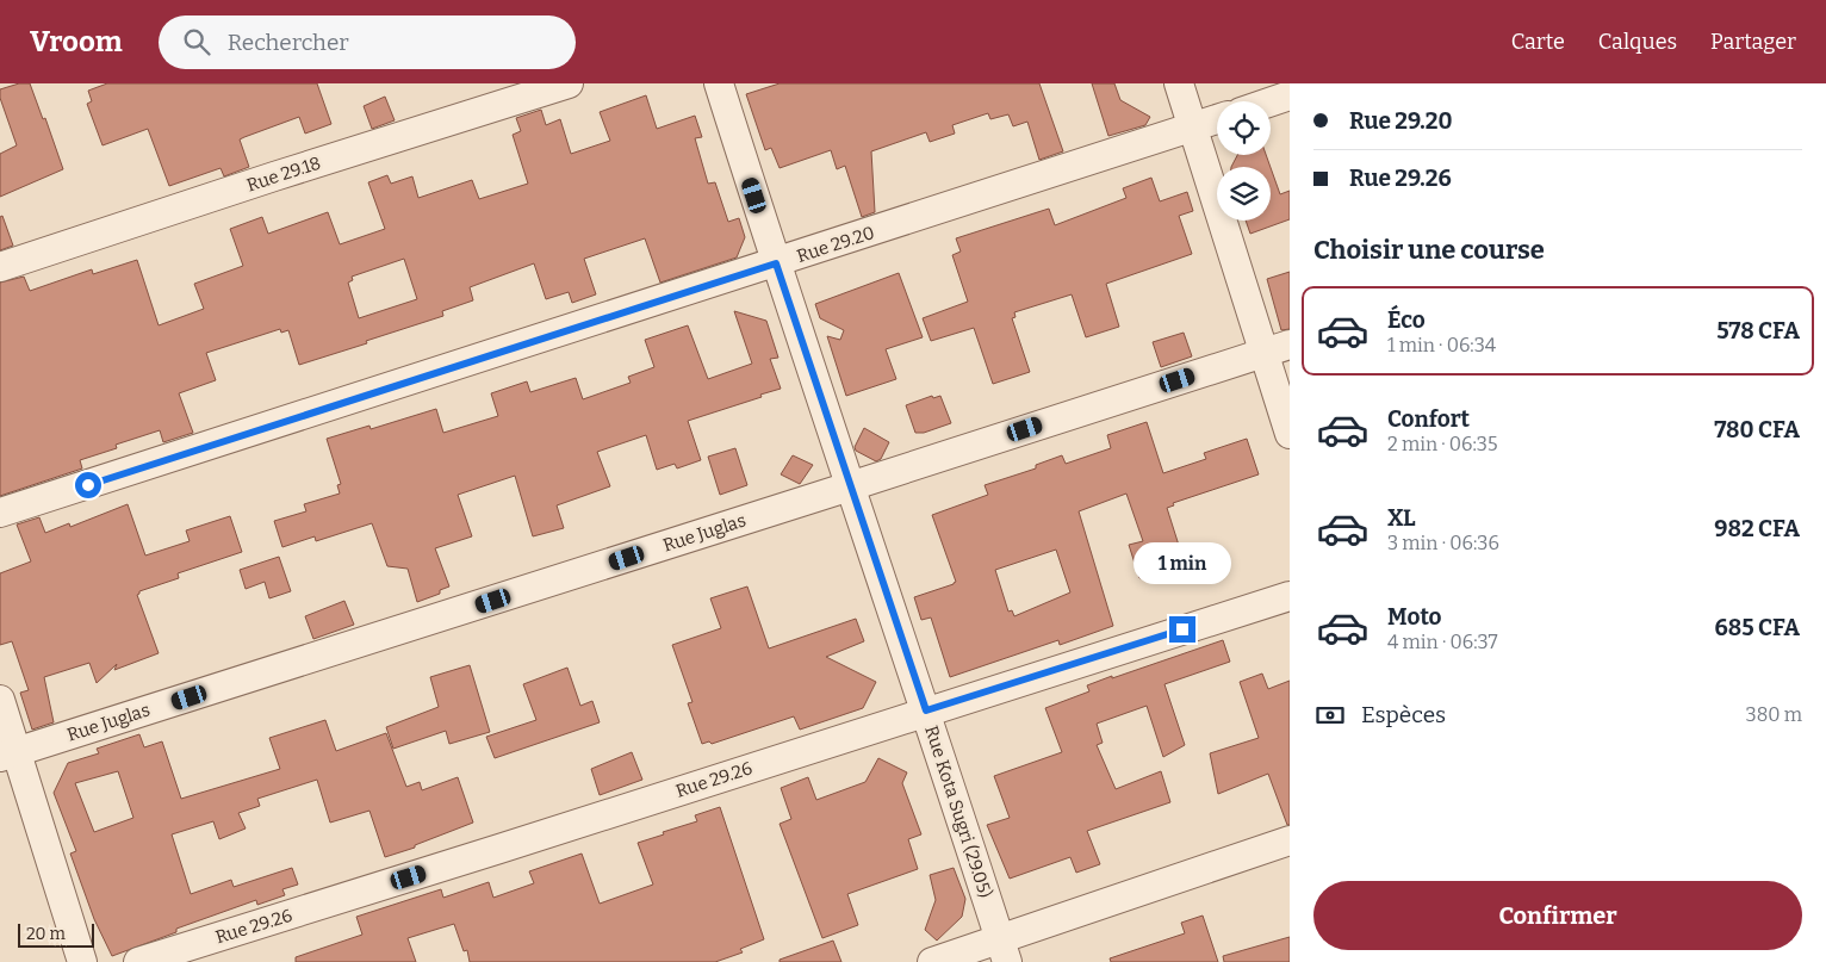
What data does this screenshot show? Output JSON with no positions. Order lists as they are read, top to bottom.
{
  "streets": {
    "street": [
      "Rue 29.18",
      "Rue 29.20",
      "Rue Juglas",
      "Rue 29.26",
      "Rue Kota Sugri (29.05)"
    ]
  },
  "crossings": [
    ["Rue 29.20", "Rue Kota Sugri (29.05)"],
    ["Rue Juglas", "Rue Kota Sugri (29.05)"],
    ["Rue 29.26", "Rue Kota Sugri (29.05)"]
  ],
  "scale_bar": "20 m",
  "page": {
    "header": "Vroom",
    "search": "Rechercher",
    "nav": ["Carte", "Calques", "Partager"],
    "banner": ["Rue 29.20", "Rue 29.26"],
    "heading": "Choisir une course",
    "list": [
      {
        "name": "Éco",
        "note": "1 min · 06:34",
        "value": "578 CFA"
      },
      {
        "name": "Confort",
        "note": "2 min · 06:35",
        "value": "780 CFA"
      },
      {
        "name": "XL",
        "note": "3 min · 06:36",
        "value": "982 CFA"
      },
      {
        "name": "Moto",
        "note": "4 min · 06:37",
        "value": "685 CFA"
      }
    ],
    "bubble": "1 min",
    "pay": ["Espèces", "380 m"],
    "buttons": "Confirmer",
    "scale": "20 m"
  }
}
